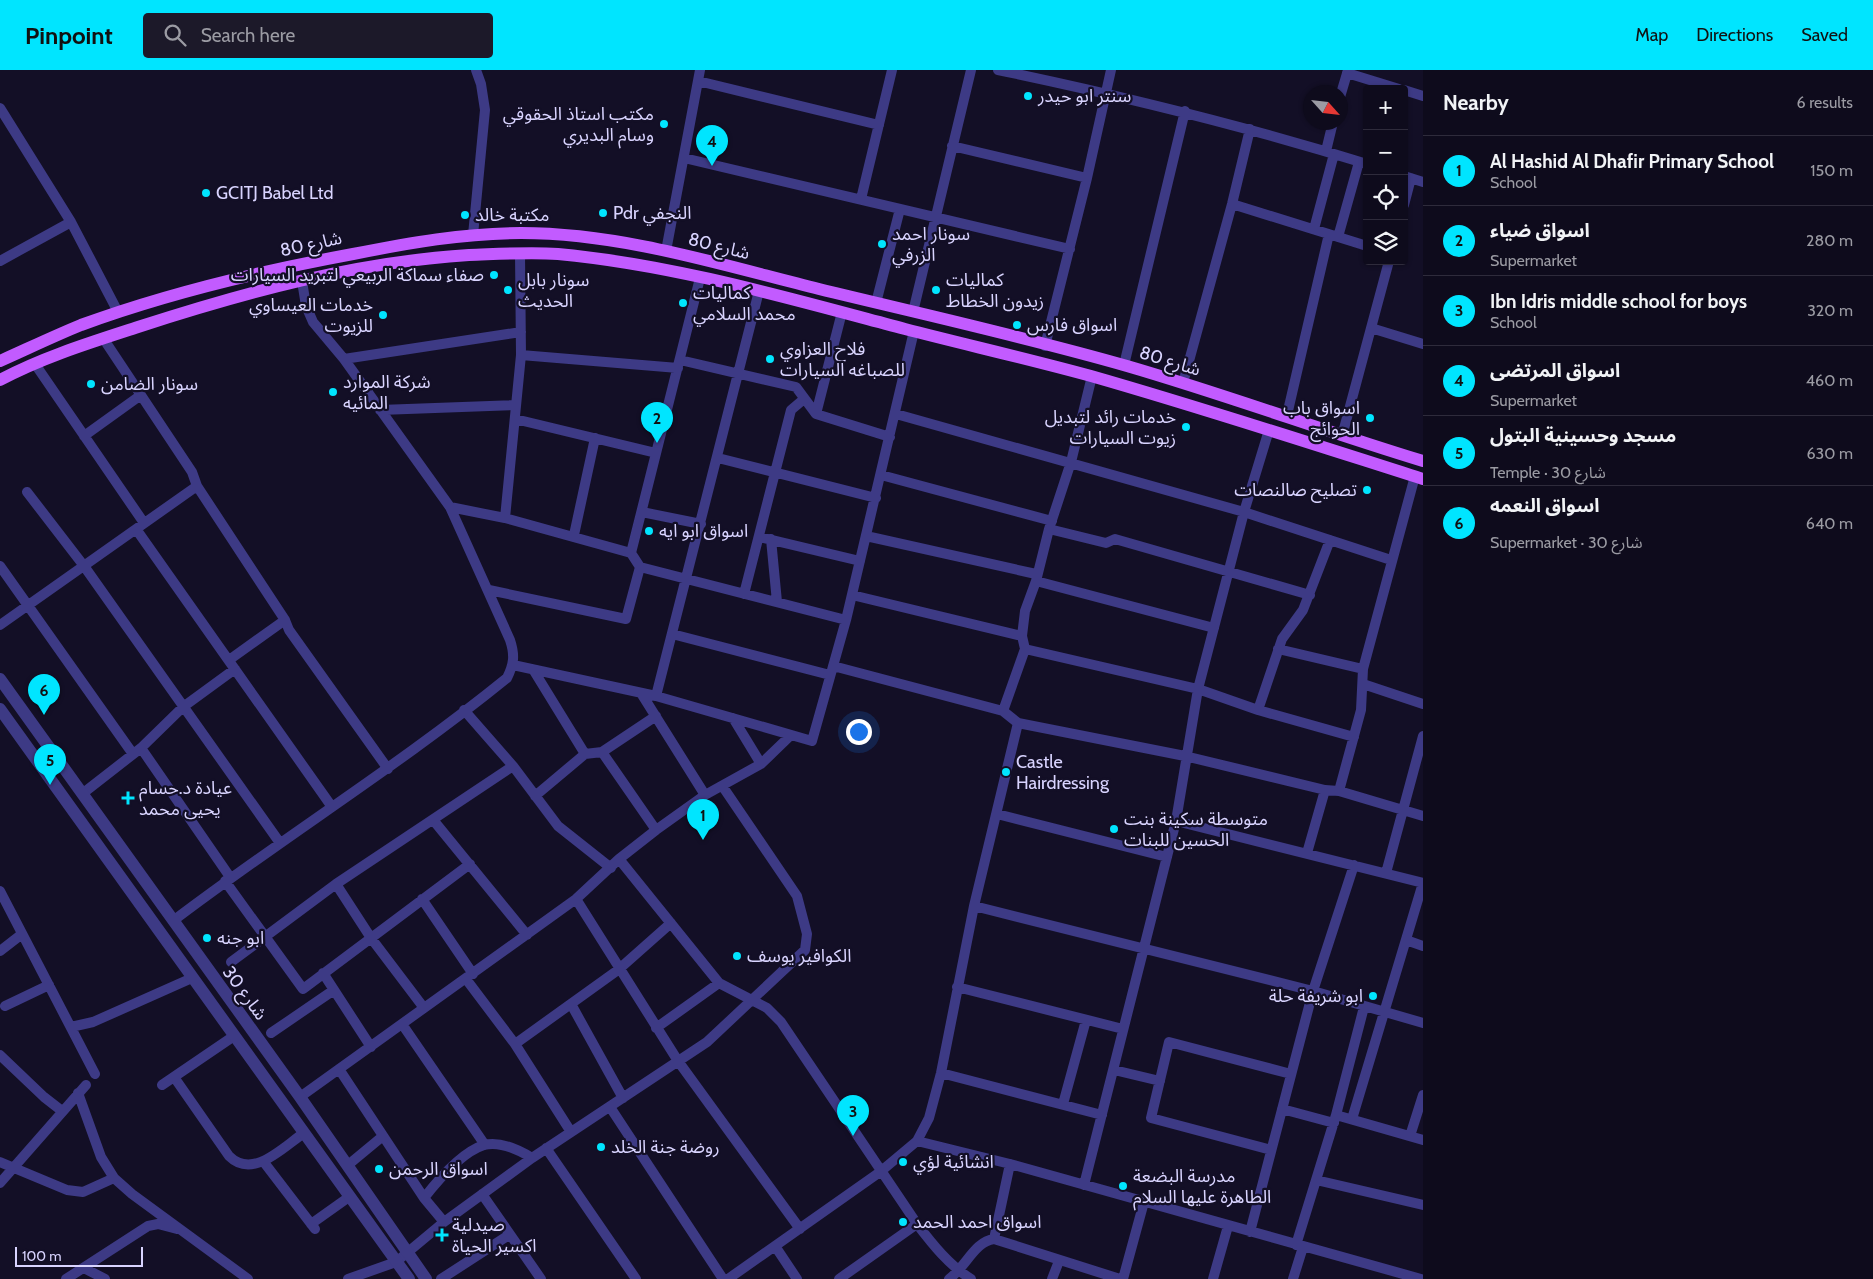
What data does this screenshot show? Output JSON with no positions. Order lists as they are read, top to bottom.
{
  "streets": {
    "main road": ["شارع 80"],
    "street": ["شارع 30"]
  },
  "places": {
    "other": [
      "سنتر ابو حيدر",
      "مكتب استاذ الحقوقي وسام البديري",
      "GCITJ Babel Ltd",
      "Pdr النجفي",
      "مكتبة خالد",
      "سونار احمد الزرفي",
      "صفاء سماكة الربيعي لتبريد السيارات",
      "سونار بابل الحديث",
      "كماليات زيدون الخطاط",
      "كماليات محمد السلامي",
      "خدمات العيساوي للزيوت",
      "اسواق فارس",
      "فلاح العزاوي للصباغه السيارات",
      "سونار الضامن",
      "شركة الموارد المائيه",
      "اسواق باب الحوائج",
      "خدمات رائد لتبديل زيوت السيارات",
      "تصليح صالنصات",
      "اسواق ابو ايه",
      "Castle Hairdressing",
      "متوسطة سكينة بنت الحسين للبنات",
      "ابو جنه",
      "الكوافير يوسف",
      "ابو شريفة حلة",
      "روضة جنة الخلد",
      "انشائية لؤي",
      "اسواق الرحمن",
      "مدرسة البضعة الطاهرة عليها السلام",
      "اسواق احمد الحمد"
    ],
    "health": ["عيادة د.حسام يحيى محمد", "صيدلية اكسير الحياة"]
  },
  "scale_bar": "100 m",
  "north": "bottom right",
  "page": {
    "header": "Pinpoint",
    "search": "Search here",
    "nav": ["Map", "Directions", "Saved"],
    "heading": ["Nearby", "6 results"],
    "map_buttons": ["+", "−"],
    "pins": [
      "4",
      "2",
      "6",
      "5",
      "1",
      "3"
    ],
    "list": [
      {
        "mark": "1",
        "name": "Al Hashid Al Dhafir Primary School",
        "note": "School",
        "value": "150 m"
      },
      {
        "mark": "2",
        "name": "اسواق ضياء",
        "note": "Supermarket",
        "value": "280 m"
      },
      {
        "mark": "3",
        "name": "Ibn Idris middle school for boys",
        "note": "School",
        "value": "320 m"
      },
      {
        "mark": "4",
        "name": "اسواق المرتضى",
        "note": "Supermarket",
        "value": "460 m"
      },
      {
        "mark": "5",
        "name": "مسجد وحسينية البتول",
        "note": "Temple · شارع 30",
        "value": "630 m"
      },
      {
        "mark": "6",
        "name": "اسواق النعمه",
        "note": "Supermarket · شارع 30",
        "value": "640 m"
      }
    ],
    "scale": "100 m"
  }
}
